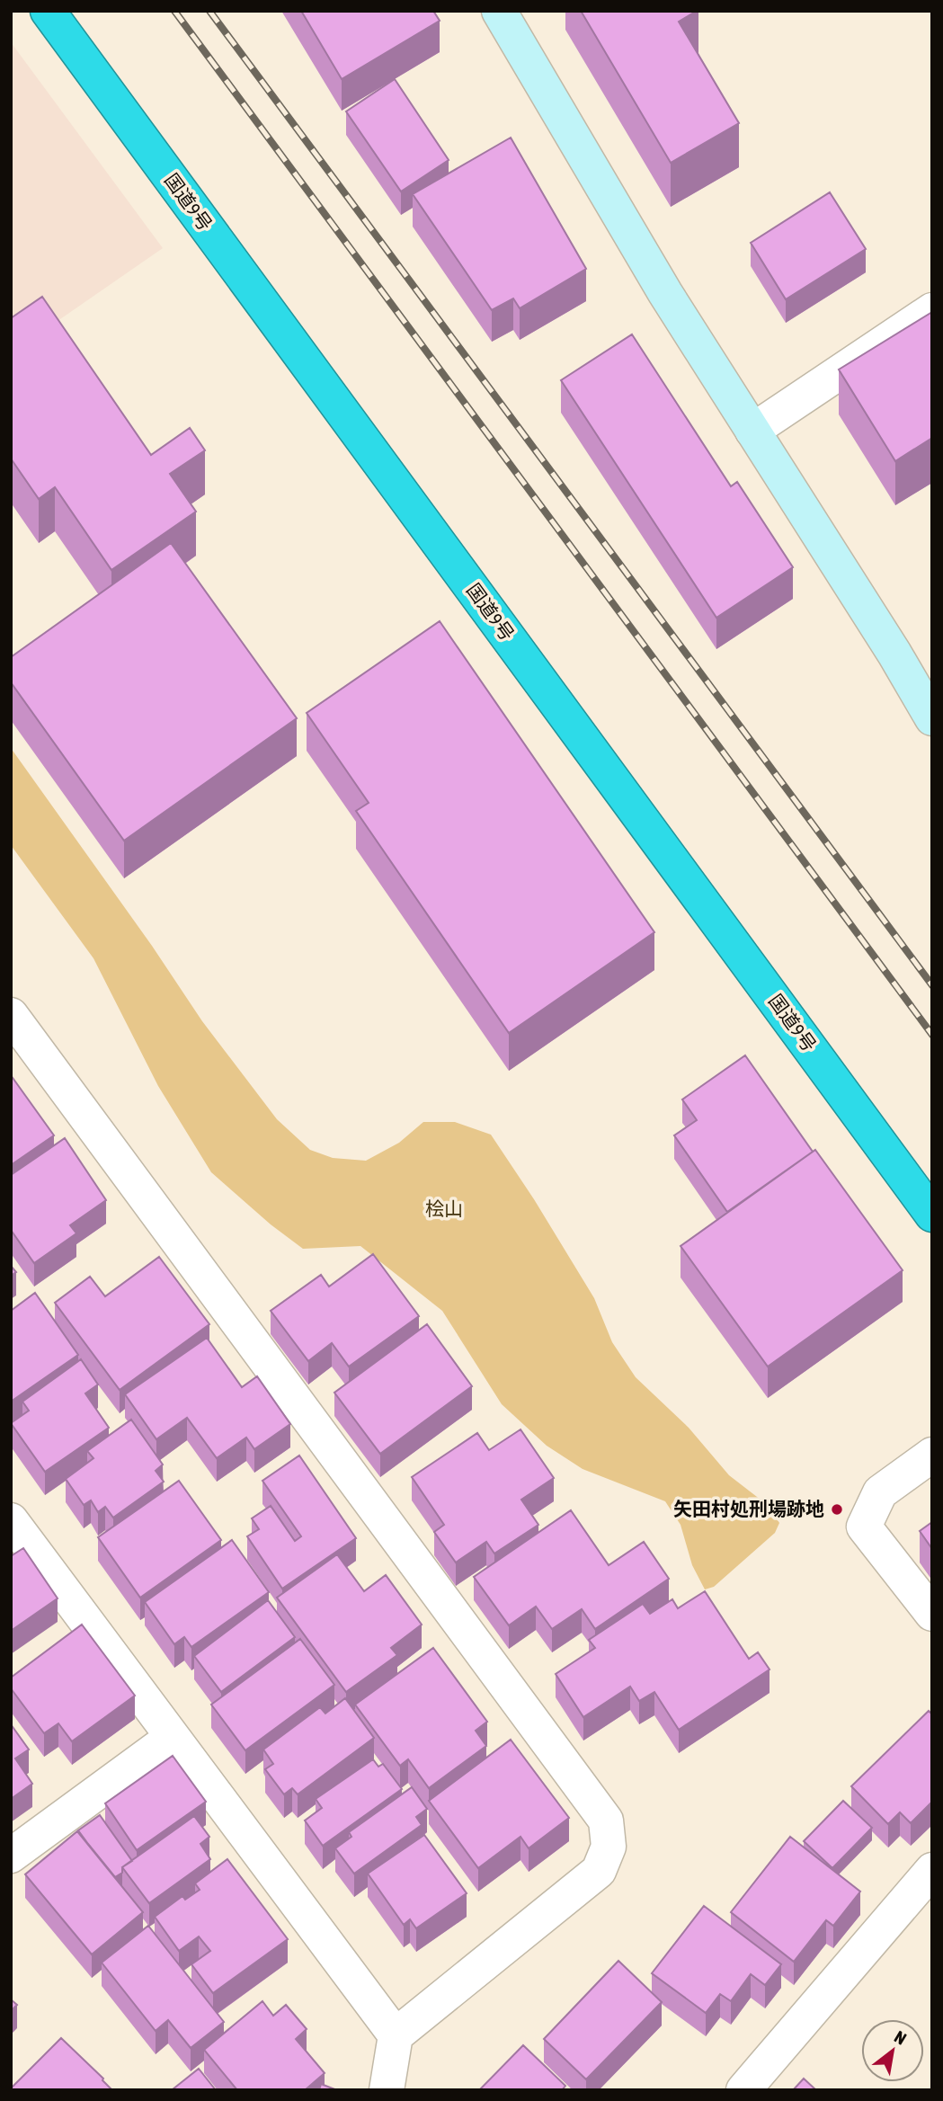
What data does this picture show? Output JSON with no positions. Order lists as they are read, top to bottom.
{
  "streets": {
    "highway": ["国道9号"]
  },
  "parks": ["桧山"],
  "places": ["矢田村処刑場跡地"],
  "north": "top right"
}
